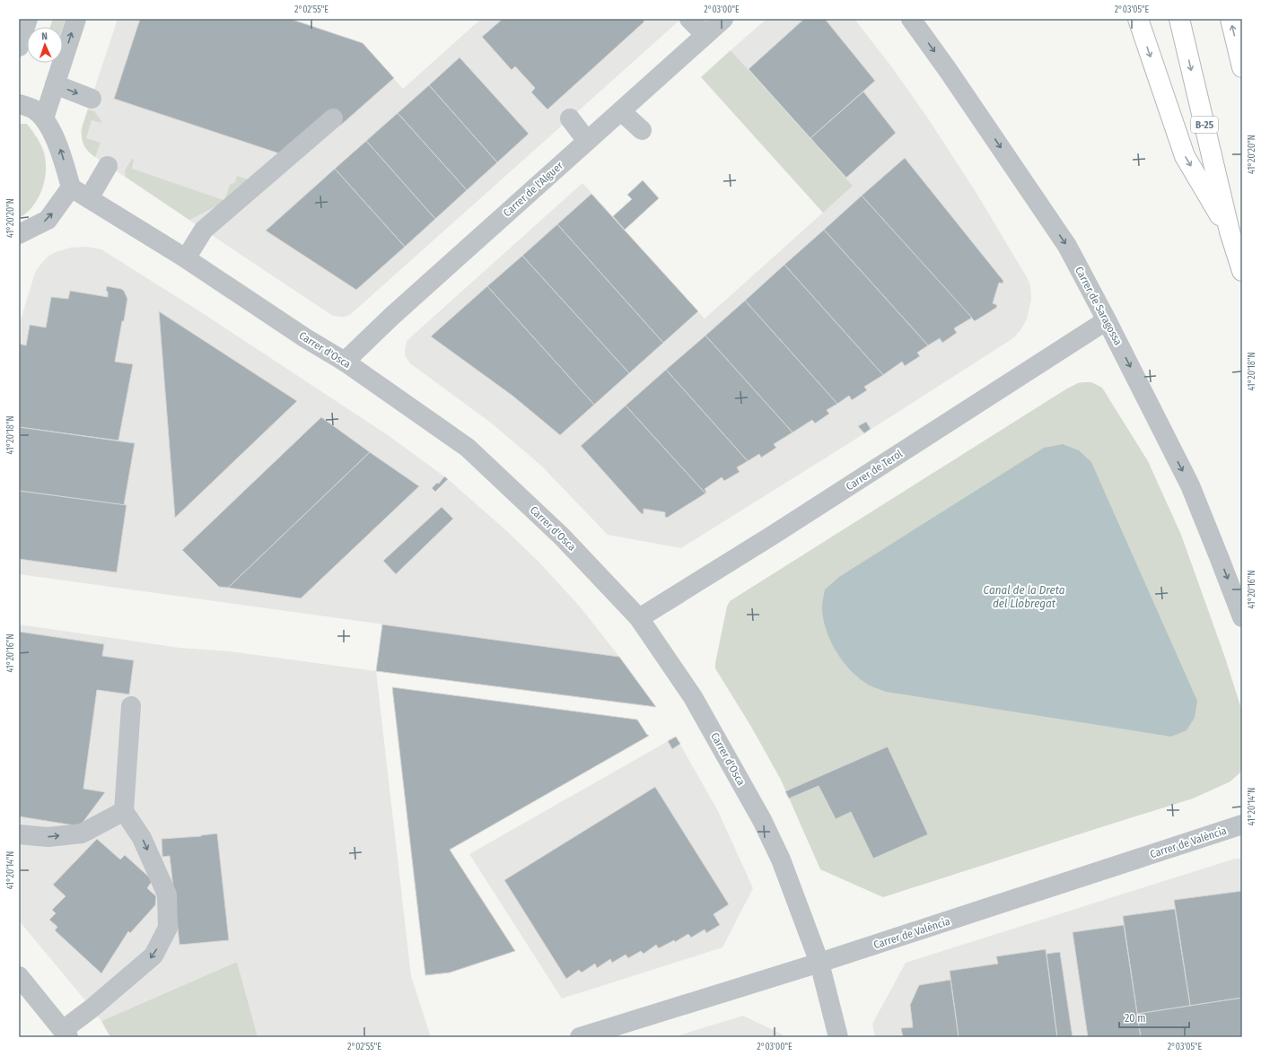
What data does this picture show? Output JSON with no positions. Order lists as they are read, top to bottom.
{
  "streets": {
    "highway": ["B-25"],
    "street": [
      "Carrer de l'Alguer",
      "Carrer de Saragossa",
      "Carrer d'Osca",
      "Carrer de Terol",
      "Carrer de València"
    ]
  },
  "crossings": [
    ["Carrer de l'Alguer", "Carrer d'Osca"],
    ["Carrer de Saragossa", "Carrer de Terol"],
    ["Carrer d'Osca", "Carrer de Terol"],
    ["Carrer d'Osca", "Carrer de València"]
  ],
  "one_way": ["Carrer de Saragossa"],
  "water": ["Canal de la Dreta del Llobregat"],
  "scale_bar": "20 m",
  "north": "top",
  "coordinates": [
    "2°02'55\"E",
    "2°03'00\"E",
    "2°03'05\"E",
    "41°20'20\"N",
    "41°20'18\"N",
    "41°20'16\"N",
    "41°20'14\"N"
  ]
}
